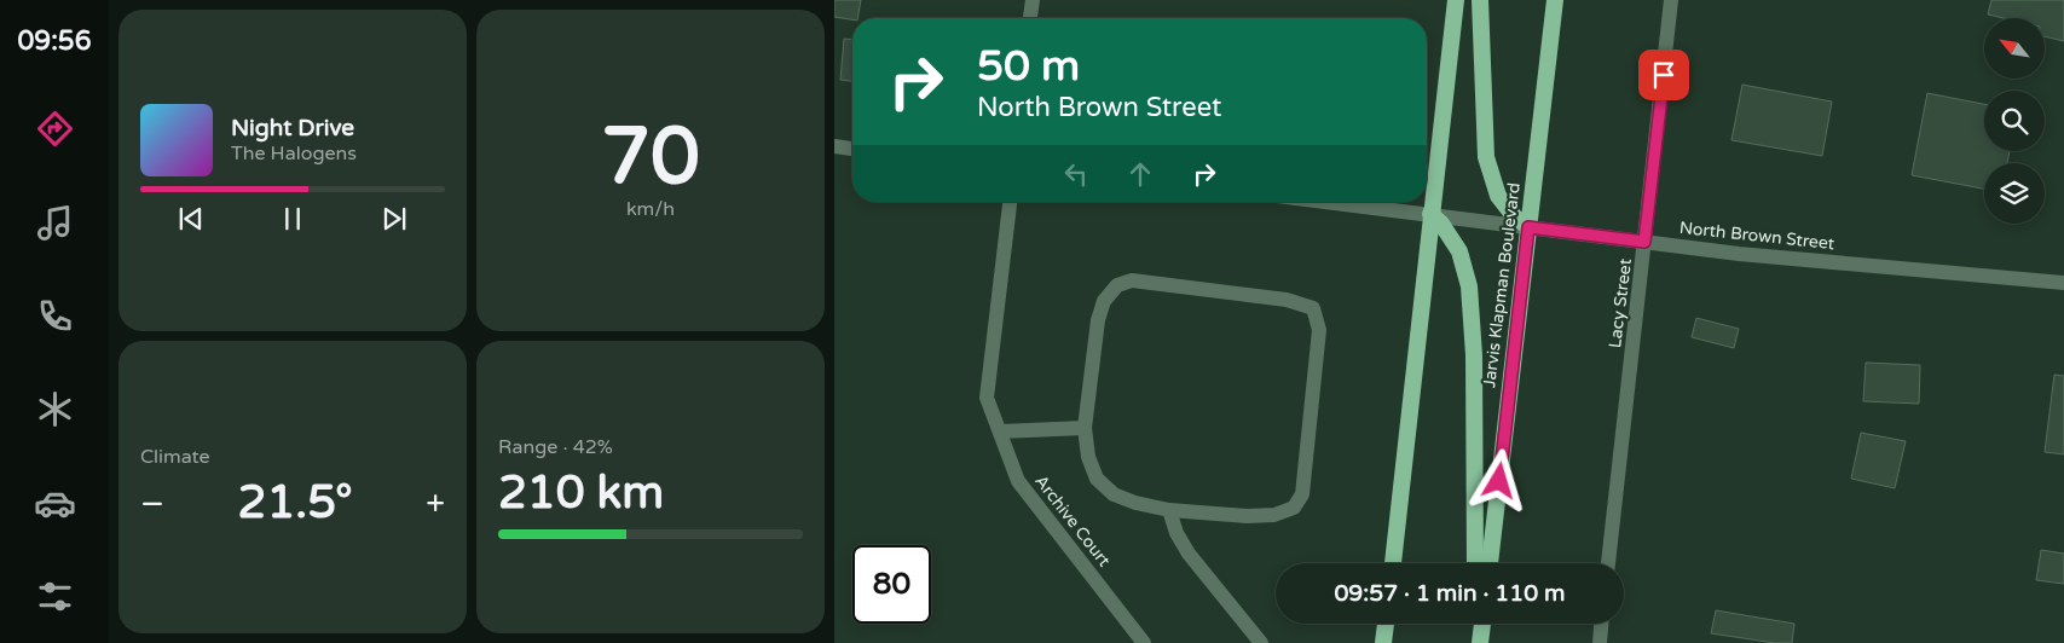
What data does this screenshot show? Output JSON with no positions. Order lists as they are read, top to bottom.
{
  "streets": {
    "highway": ["Jarvis Klapman Boulevard"],
    "street": ["North Brown Street", "Lacy Street", "Archive Court"]
  },
  "crossings": [
    ["North Brown Street", "Jarvis Klapman Boulevard"],
    ["North Brown Street", "Lacy Street"]
  ],
  "north": "top left",
  "page": {
    "tabs": "09:56",
    "tile": [
      ["70", "km/h"],
      "Climate",
      ["Range · 42%", "210 km"]
    ],
    "turn": ["50 m", "North Brown Street"],
    "song": ["Night Drive", "The Halogens"],
    "heat": ["−", "21.5°", "+"],
    "limit": "80",
    "trip": "09:57 · 1 min · 110 m"
  }
}
